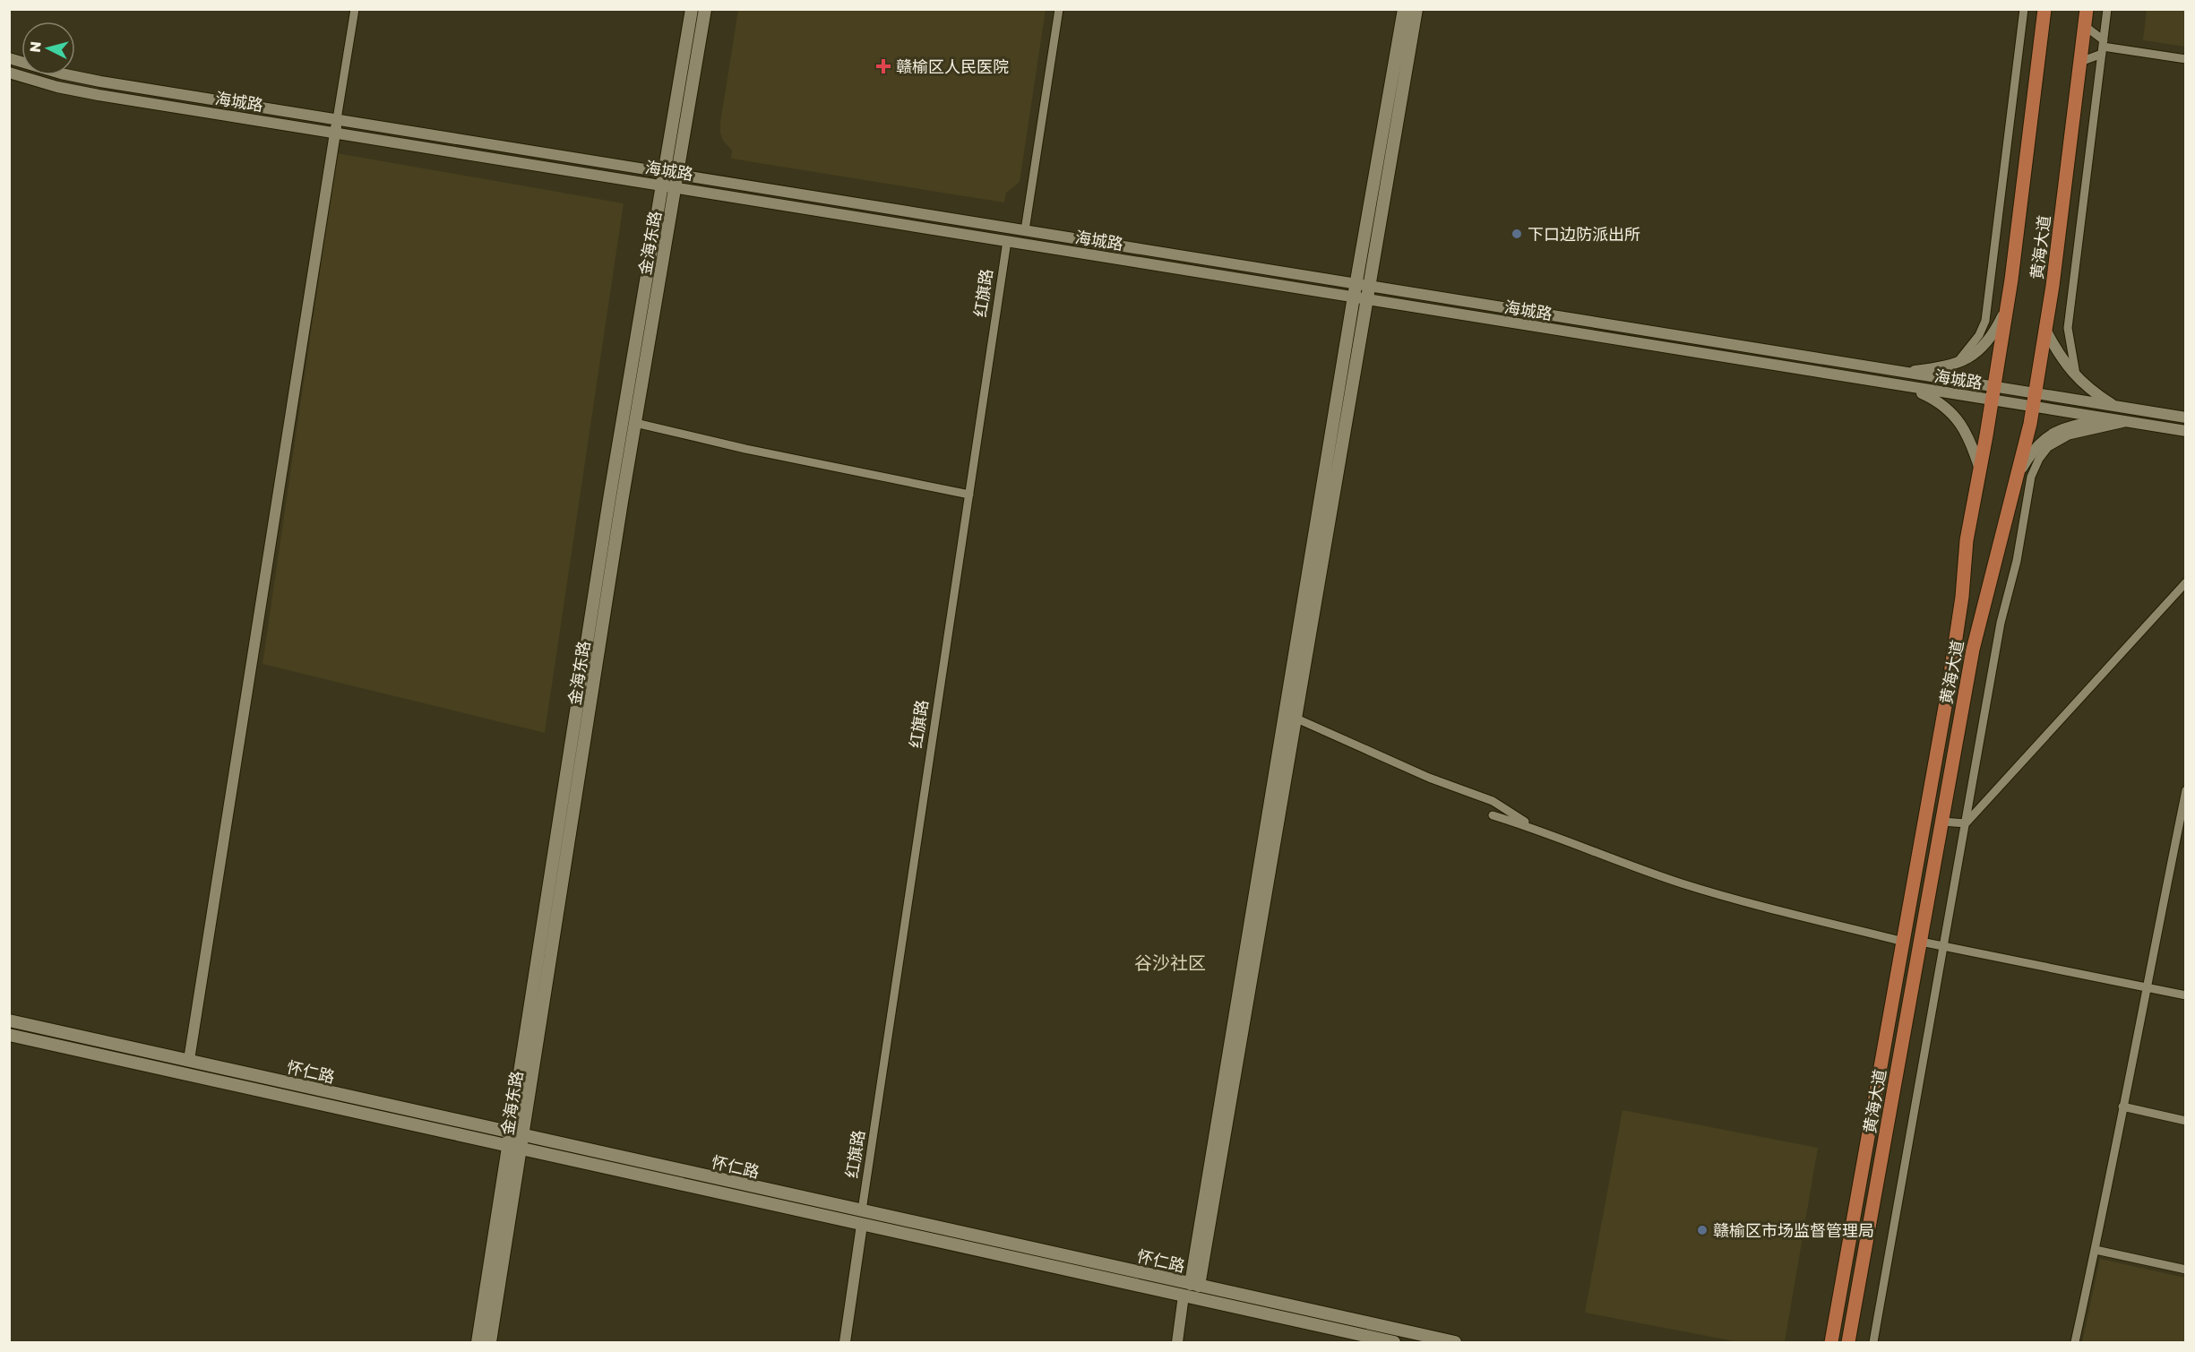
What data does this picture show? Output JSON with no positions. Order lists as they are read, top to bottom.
{
  "streets": {
    "main road": ["金海东路", "黄海大道", "怀仁路"],
    "street": ["海城路", "红旗路"]
  },
  "crossings": [
    ["海城路", "金海东路"],
    ["海城路", "黄海大道"],
    ["海城路", "红旗路"],
    ["金海东路", "怀仁路"],
    ["红旗路", "怀仁路"]
  ],
  "districts": ["谷沙社区"],
  "places": {
    "health": ["赣榆区人民医院"],
    "other": ["下口边防派出所", "赣榆区市场监督管理局"]
  },
  "north": "left"
}
